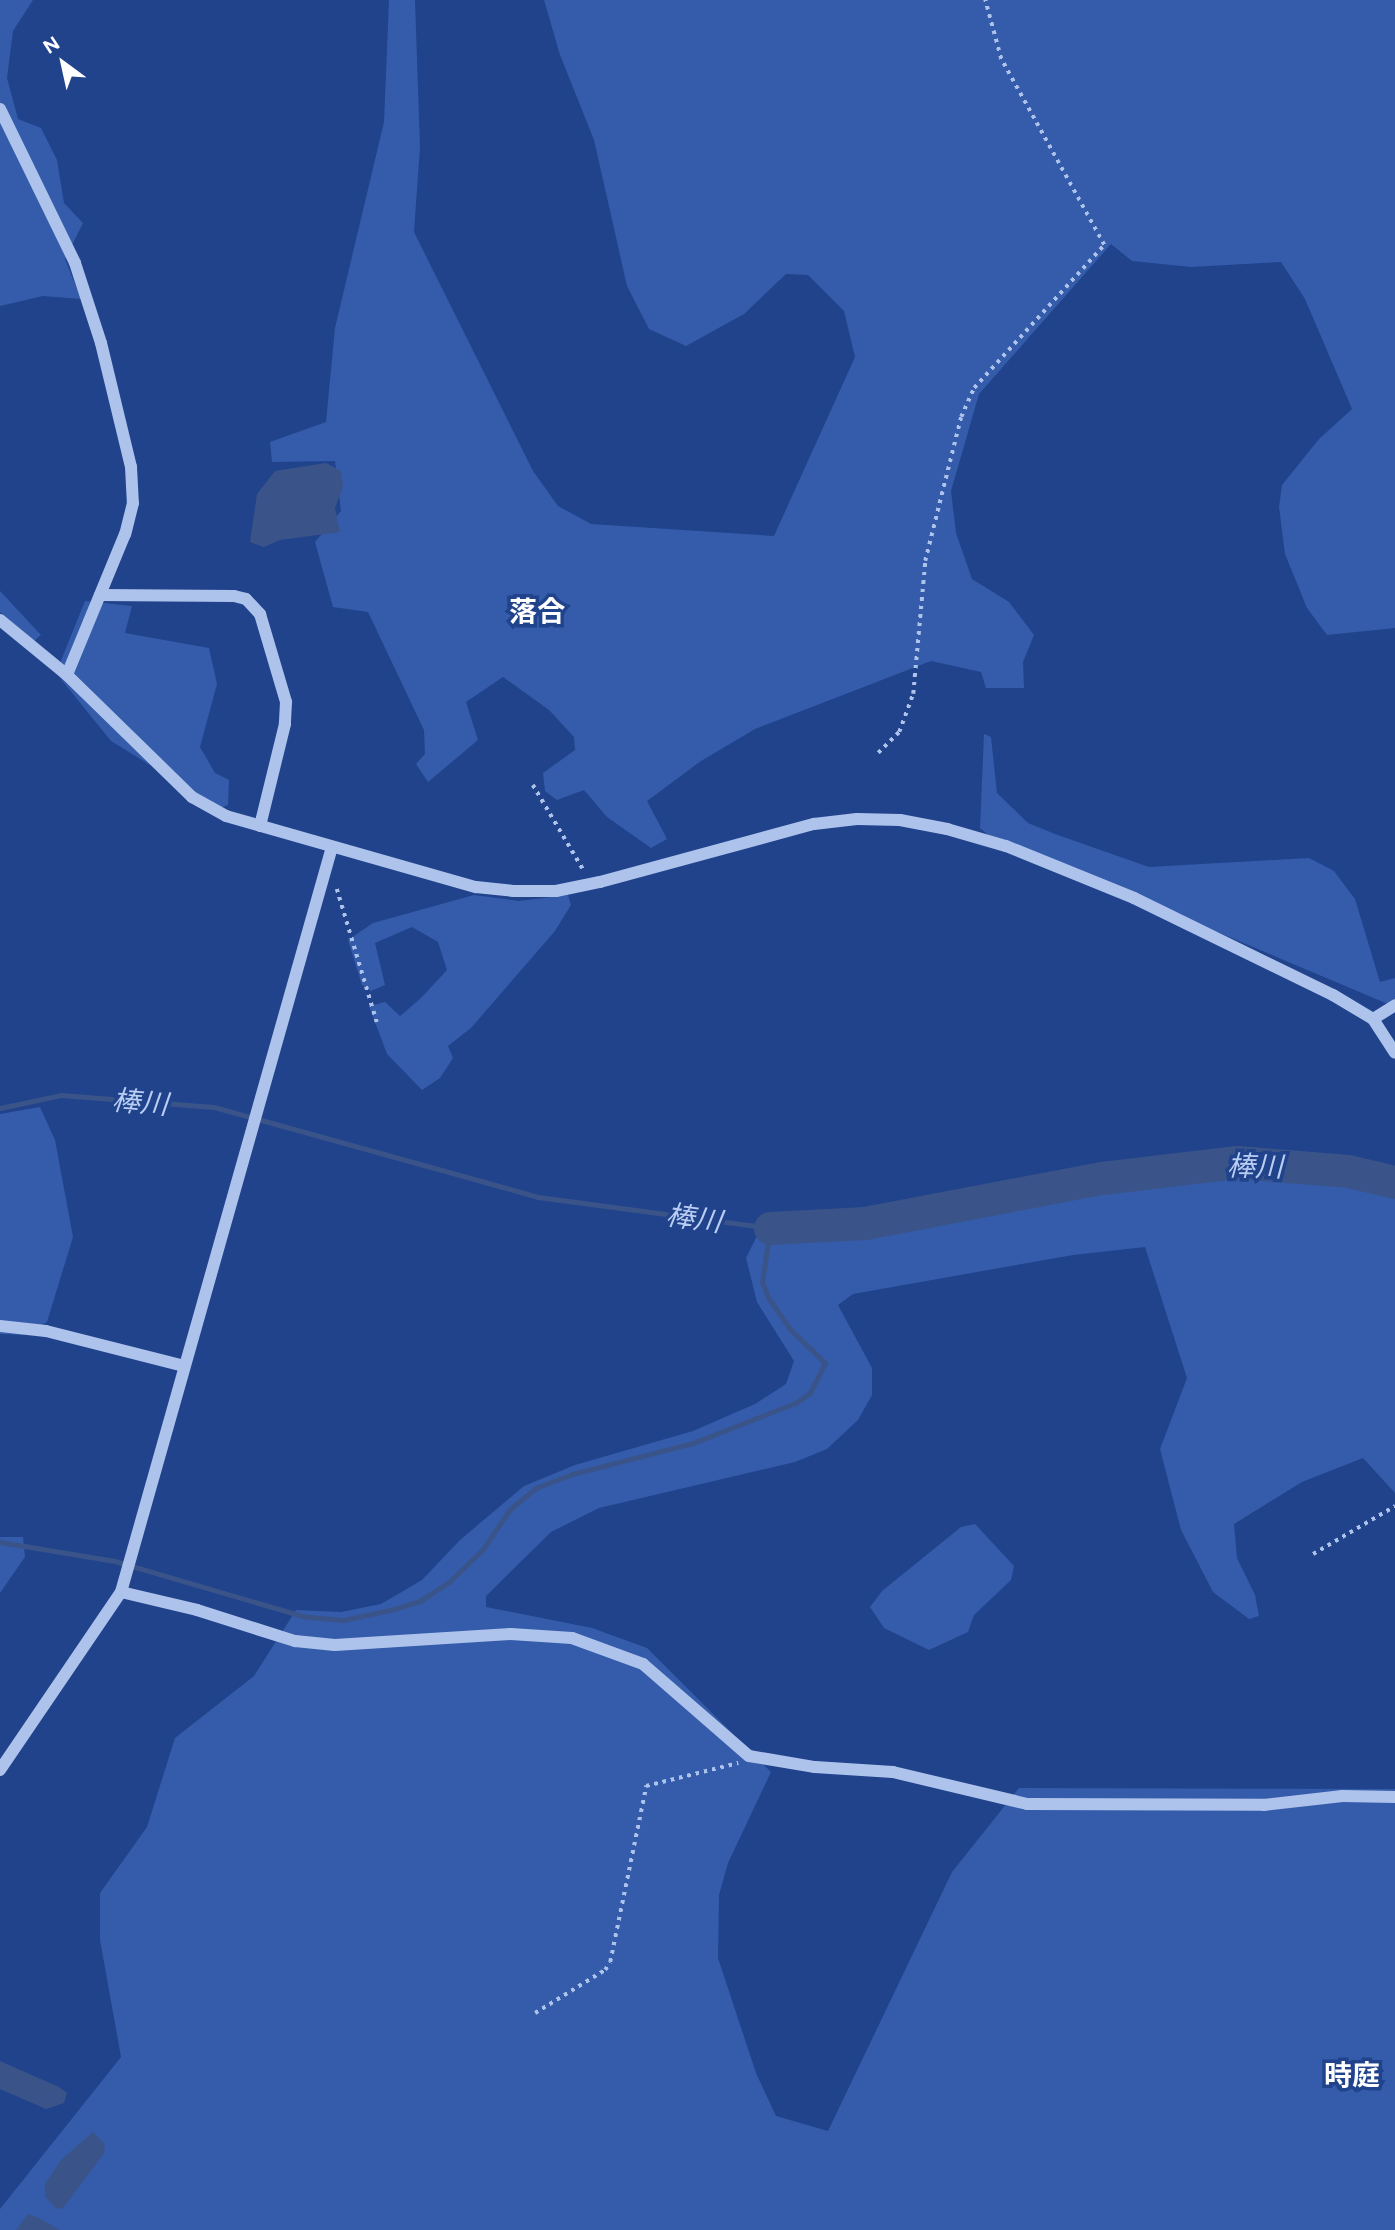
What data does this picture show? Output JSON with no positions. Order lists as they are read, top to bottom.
{
  "districts": ["落合", "時庭"],
  "water": ["棒川"],
  "north": "top left"
}
